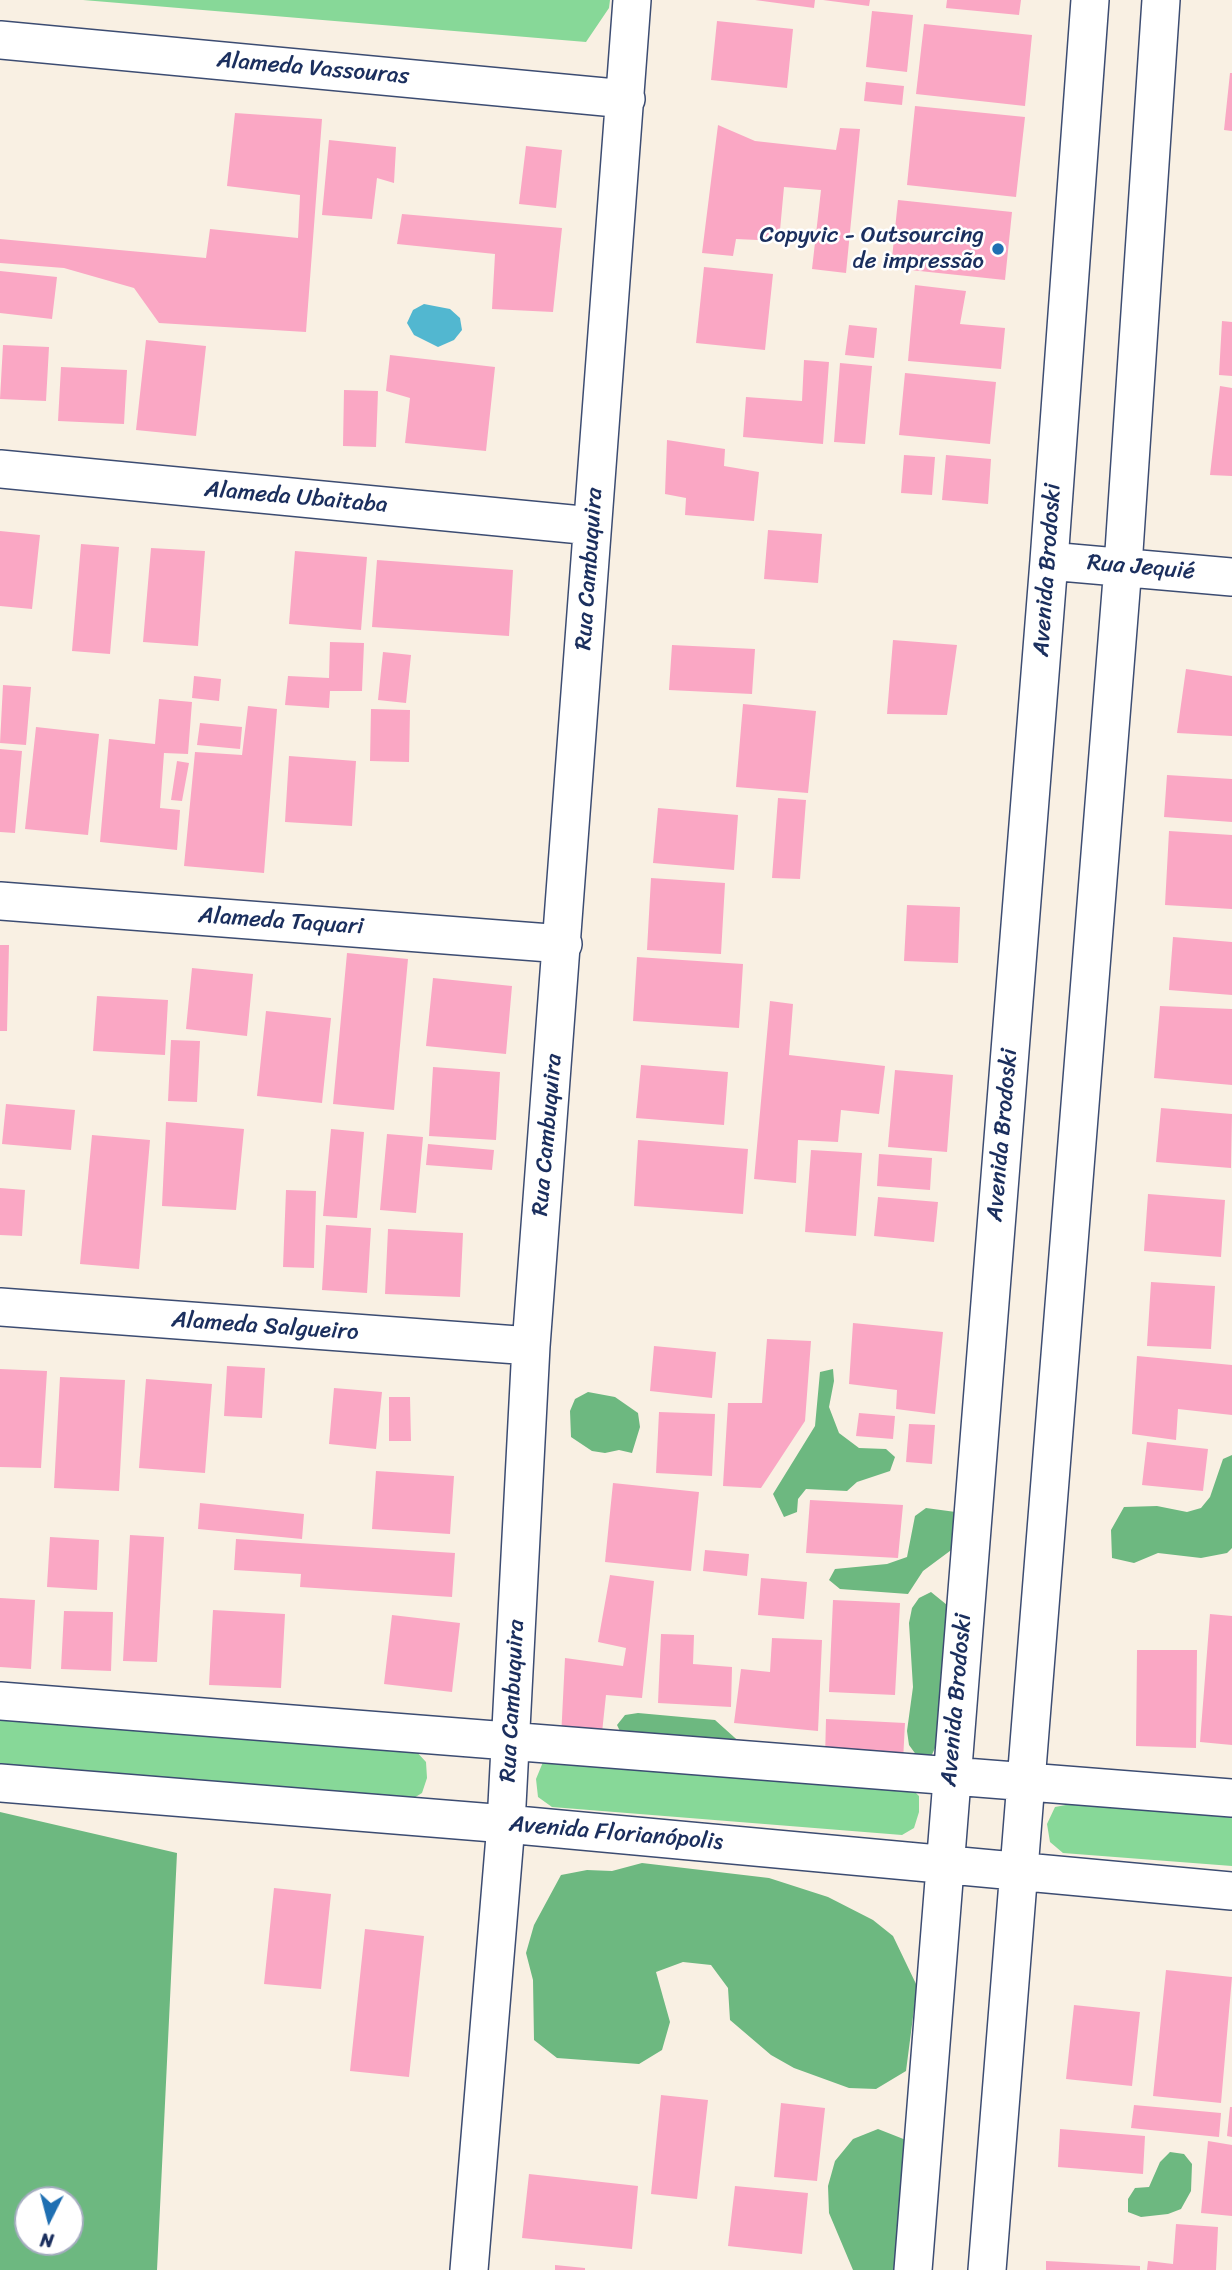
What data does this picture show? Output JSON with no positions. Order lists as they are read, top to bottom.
{
  "streets": {
    "street": [
      "Alameda Vassouras",
      "Alameda Ubaitaba",
      "Rua Jequié",
      "Rua Cambuquira",
      "Avenida Brodoski",
      "Alameda Taquari",
      "Alameda Salgueiro",
      "Avenida Florianópolis"
    ]
  },
  "crossings": [
    ["Alameda Vassouras", "Rua Cambuquira"],
    ["Alameda Ubaitaba", "Rua Cambuquira"],
    ["Rua Jequié", "Avenida Brodoski"],
    ["Rua Cambuquira", "Alameda Taquari"],
    ["Rua Cambuquira", "Alameda Salgueiro"],
    ["Rua Cambuquira", "Avenida Florianópolis"],
    ["Avenida Brodoski", "Avenida Florianópolis"]
  ],
  "places": ["Copyvic - Outsourcing de impressão"],
  "north": "bottom"
}
